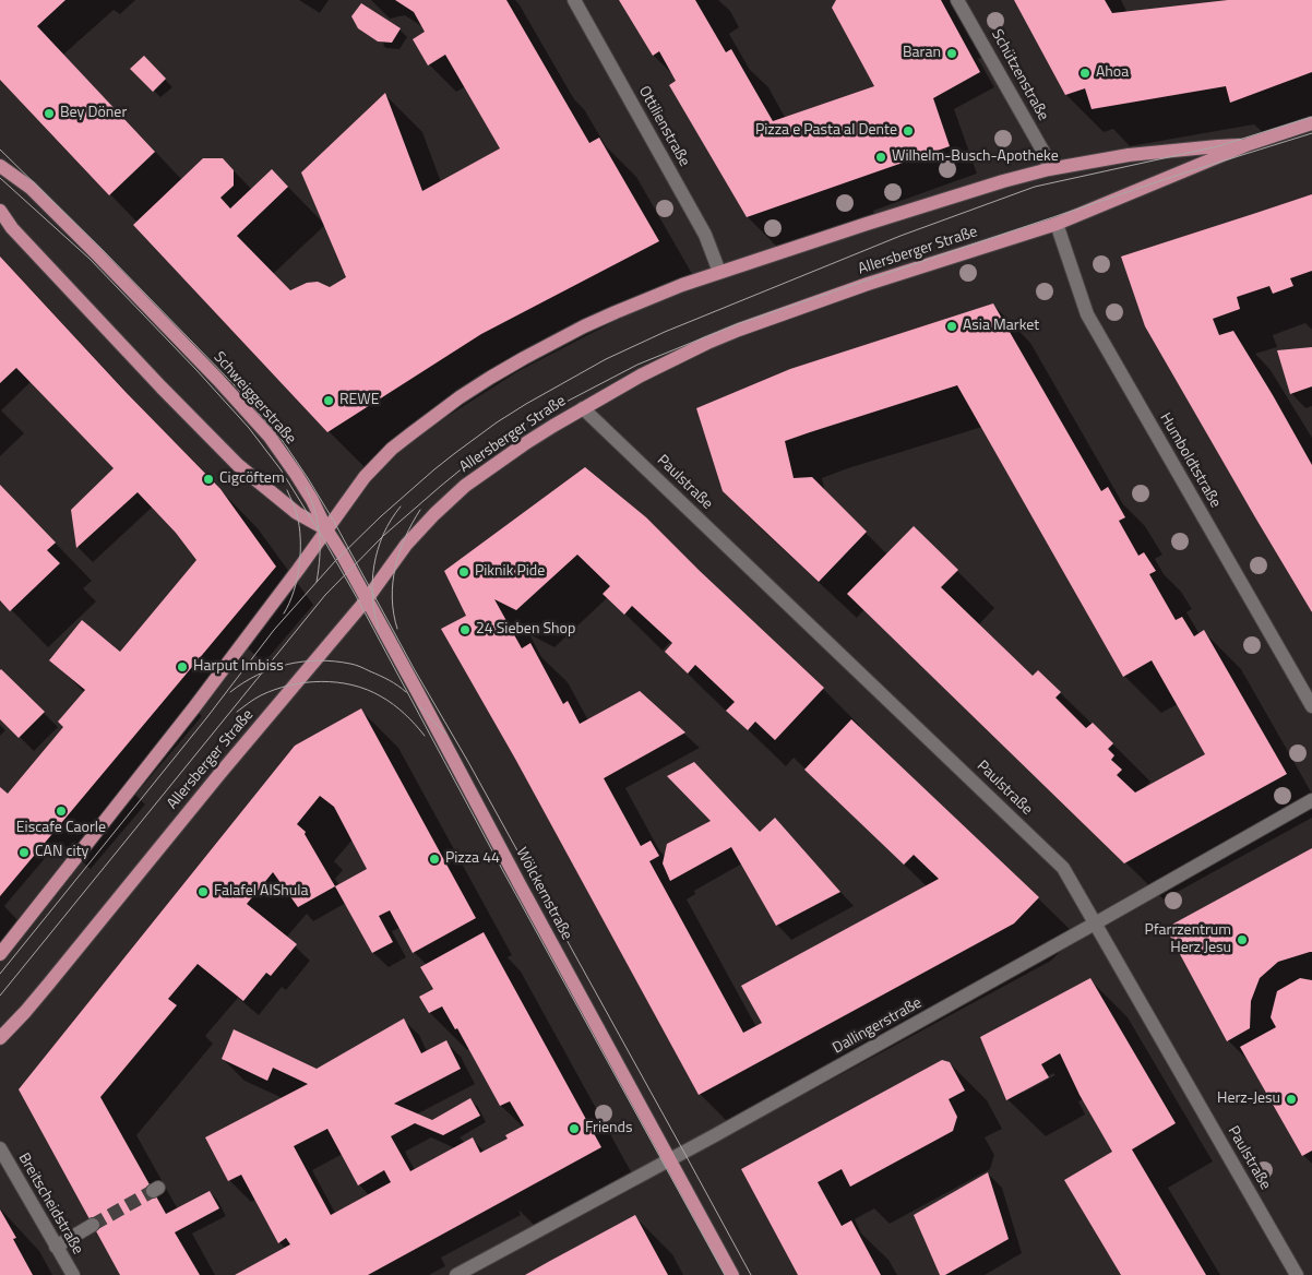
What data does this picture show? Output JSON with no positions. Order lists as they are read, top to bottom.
{
  "streets": {
    "main road": ["Allersberger Straße", "Schweiggerstraße", "Wölckernstraße"],
    "street": [
      "Schützenstraße",
      "Ottilienstraße",
      "Humboldtstraße",
      "Paulstraße",
      "Dallingerstraße",
      "Breitscheidstraße"
    ]
  },
  "crossings": [
    ["Schützenstraße", "Allersberger Straße"],
    ["Ottilienstraße", "Allersberger Straße"],
    ["Allersberger Straße", "Schweiggerstraße"],
    ["Allersberger Straße", "Humboldtstraße"],
    ["Allersberger Straße", "Paulstraße"],
    ["Allersberger Straße", "Wölckernstraße"],
    ["Schweiggerstraße", "Wölckernstraße"],
    ["Paulstraße", "Dallingerstraße"],
    ["Wölckernstraße", "Dallingerstraße"]
  ],
  "places": [
    "Baran",
    "Ahoa",
    "Bey Döner",
    "Pizza e Pasta al Dente",
    "Wilhelm-Busch-Apotheke",
    "Asia Market",
    "REWE",
    "Cigcöftem",
    "Piknik Pide",
    "24 Sieben Shop",
    "Harput Imbiss",
    "Eiscafe Caorle",
    "CAN city",
    "Pizza 44",
    "Falafel AlShula",
    "Pfarrzentrum Herz Jesu",
    "Herz-Jesu",
    "Friends"
  ]
}
